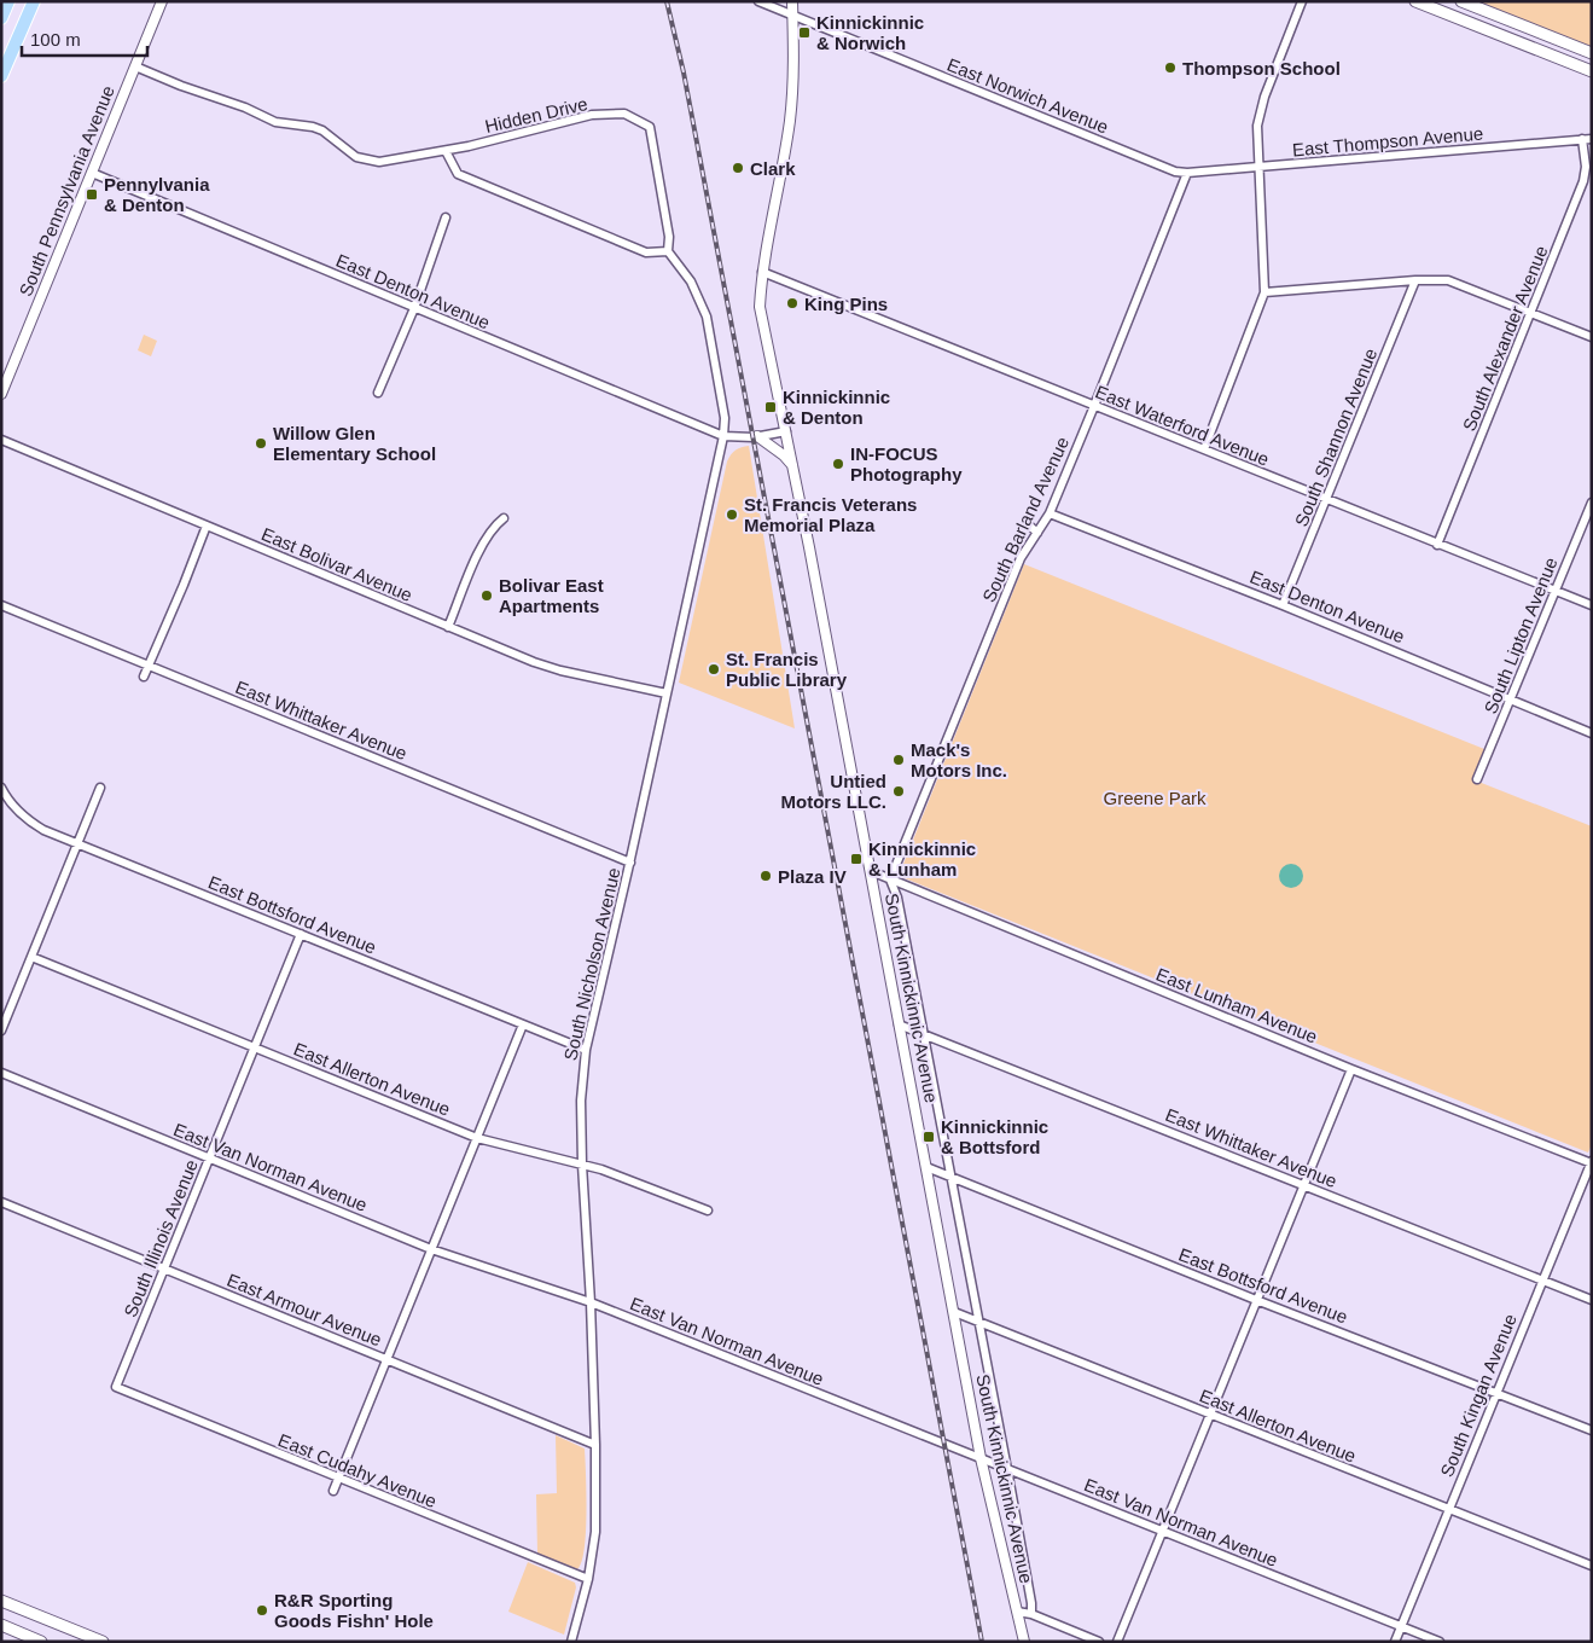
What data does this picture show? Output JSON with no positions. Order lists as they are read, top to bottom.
{
  "streets": {
    "street": [
      "East Norwich Avenue",
      "Hidden Drive",
      "East Thompson Avenue",
      "South Pennsylvania Avenue",
      "East Denton Avenue",
      "South Alexander Avenue",
      "East Waterford Avenue",
      "South Shannon Avenue",
      "South Barland Avenue",
      "East Bolivar Avenue",
      "South Lipton Avenue",
      "East Whittaker Avenue",
      "East Bottsford Avenue",
      "South Nicholson Avenue",
      "South Kinnickinnic Avenue",
      "East Lunham Avenue",
      "East Allerton Avenue",
      "East Van Norman Avenue",
      "South Illinois Avenue",
      "East Armour Avenue",
      "South Kingan Avenue",
      "East Cudahy Avenue"
    ]
  },
  "crossings": [
    ["East Norwich Avenue", "East Thompson Avenue"],
    ["East Norwich Avenue", "South Barland Avenue"],
    ["East Norwich Avenue", "South Kinnickinnic Avenue"],
    ["Hidden Drive", "South Pennsylvania Avenue"],
    ["East Thompson Avenue", "South Alexander Avenue"],
    ["East Thompson Avenue", "South Barland Avenue"],
    ["South Pennsylvania Avenue", "East Denton Avenue"],
    ["East Denton Avenue", "South Shannon Avenue"],
    ["East Denton Avenue", "South Barland Avenue"],
    ["East Denton Avenue", "South Lipton Avenue"],
    ["East Denton Avenue", "South Nicholson Avenue"],
    ["South Alexander Avenue", "East Waterford Avenue"],
    ["East Waterford Avenue", "South Shannon Avenue"],
    ["East Waterford Avenue", "South Barland Avenue"],
    ["East Waterford Avenue", "South Lipton Avenue"],
    ["East Waterford Avenue", "South Kinnickinnic Avenue"],
    ["South Barland Avenue", "South Kinnickinnic Avenue"],
    ["South Barland Avenue", "East Lunham Avenue"],
    ["East Bolivar Avenue", "South Nicholson Avenue"],
    ["East Whittaker Avenue", "South Nicholson Avenue"],
    ["East Whittaker Avenue", "South Kinnickinnic Avenue"],
    ["East Whittaker Avenue", "South Kingan Avenue"],
    ["East Bottsford Avenue", "South Nicholson Avenue"],
    ["East Bottsford Avenue", "South Kinnickinnic Avenue"],
    ["East Bottsford Avenue", "South Illinois Avenue"],
    ["East Bottsford Avenue", "South Kingan Avenue"],
    ["South Nicholson Avenue", "East Allerton Avenue"],
    ["South Nicholson Avenue", "East Van Norman Avenue"],
    ["South Nicholson Avenue", "East Armour Avenue"],
    ["South Nicholson Avenue", "East Cudahy Avenue"],
    ["South Kinnickinnic Avenue", "East Lunham Avenue"],
    ["South Kinnickinnic Avenue", "East Allerton Avenue"],
    ["South Kinnickinnic Avenue", "East Van Norman Avenue"],
    ["East Lunham Avenue", "South Kingan Avenue"],
    ["East Allerton Avenue", "South Illinois Avenue"],
    ["East Allerton Avenue", "South Kingan Avenue"],
    ["East Van Norman Avenue", "South Illinois Avenue"],
    ["East Van Norman Avenue", "South Kingan Avenue"],
    ["South Illinois Avenue", "East Armour Avenue"],
    ["South Illinois Avenue", "East Cudahy Avenue"]
  ],
  "parks": ["Greene Park"],
  "places": {
    "transit": [
      "Kinnickinnic & Norwich",
      "Pennylvania & Denton",
      "Kinnickinnic & Denton",
      "Kinnickinnic & Lunham",
      "Kinnickinnic & Bottsford"
    ],
    "other": [
      "Thompson School",
      "Clark",
      "King Pins",
      "Willow Glen Elementary School",
      "IN-FOCUS Photography",
      "St. Francis Veterans Memorial Plaza",
      "Bolivar East Apartments",
      "St. Francis Public Library",
      "Mack's Motors Inc.",
      "Untied Motors LLC.",
      "Plaza IV",
      "R&R Sporting Goods Fishn' Hole"
    ]
  },
  "scale_bar": "100 m"
}
